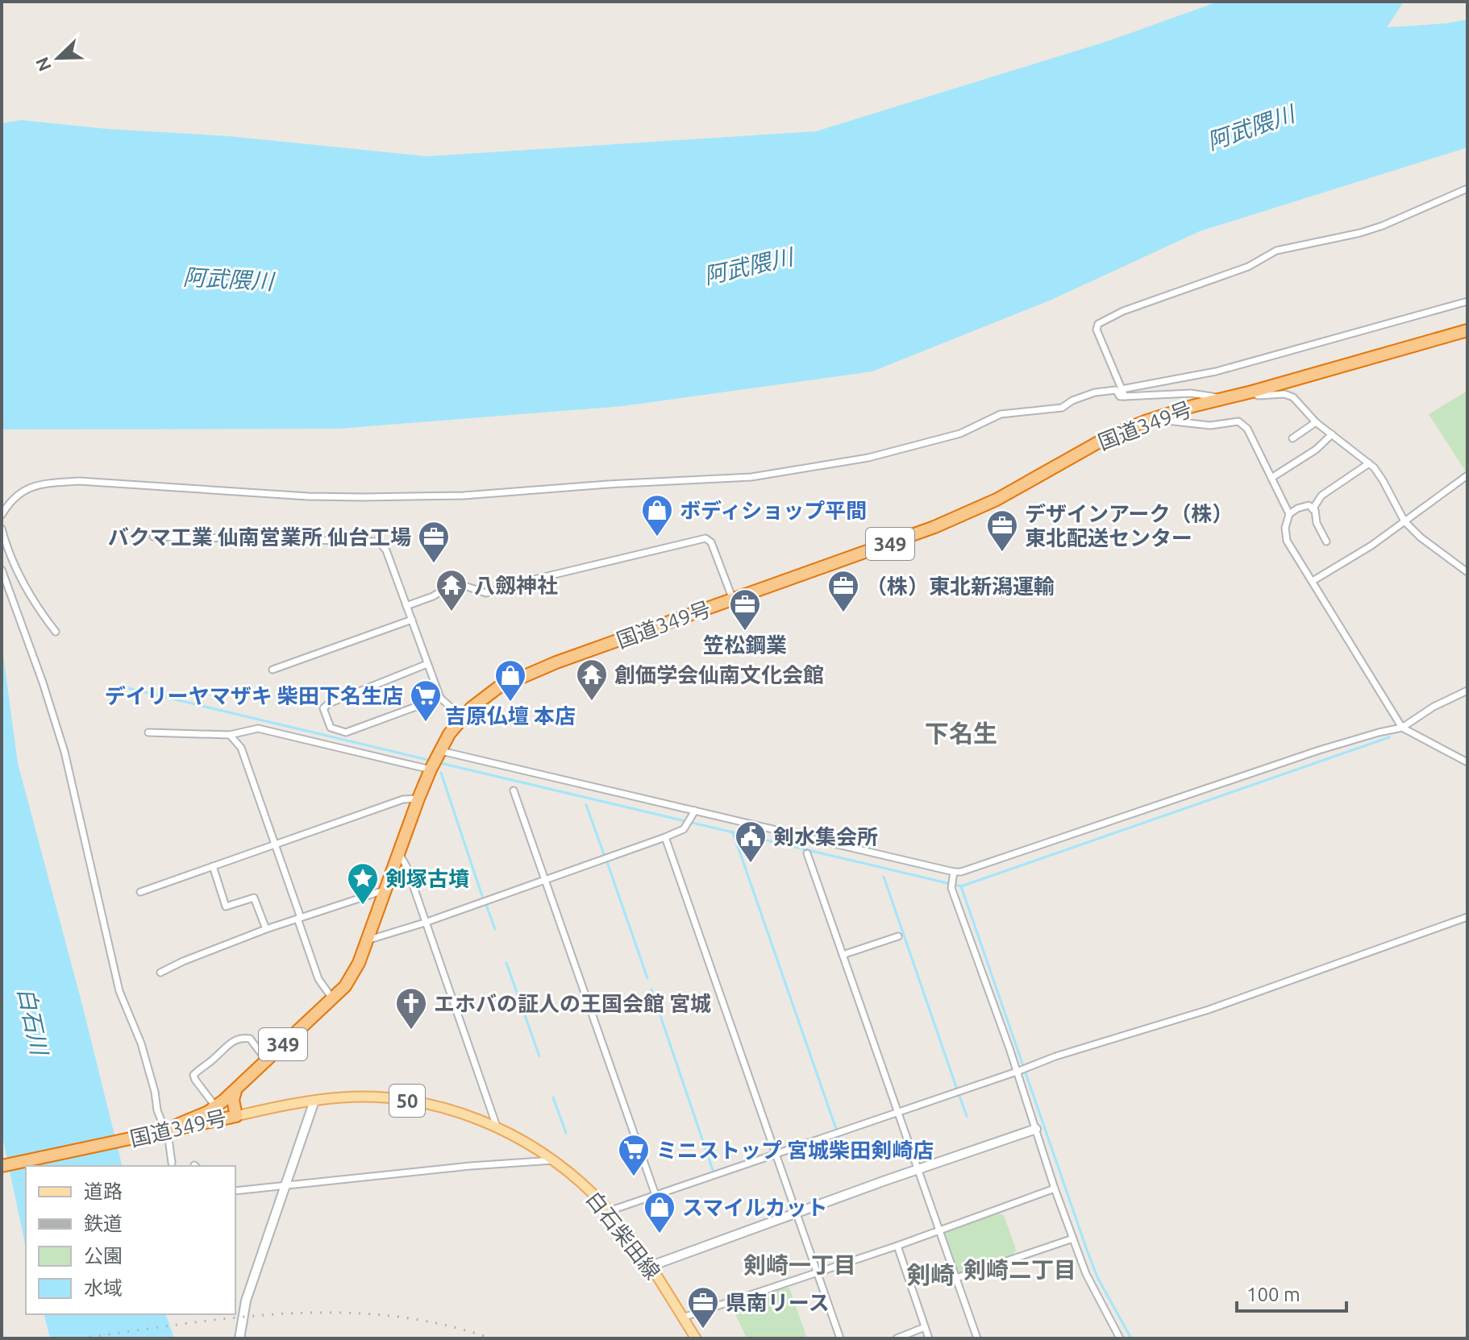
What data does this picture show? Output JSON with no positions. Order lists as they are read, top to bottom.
{
  "streets": {
    "highway": ["国道349号", "349"],
    "main road": ["50", "白石柴田線"]
  },
  "crossings": [
    ["国道349号", "349"],
    ["国道349号", "白石柴田線"]
  ],
  "districts": [
    "下名生",
    "剣崎一丁目",
    "剣崎二丁目",
    "剣崎"
  ],
  "water": ["阿武隈川", "白石川"],
  "places": {
    "shop": ["ボディショップ平間", "吉原仏壇 本店", "スマイルカット"],
    "office": [
      "デザインアーク（株） 東北配送センター",
      "バクマ工業 仙南営業所 仙台工場",
      "（株）東北新潟運輸",
      "笠松鋼業",
      "県南リース"
    ],
    "temple": ["八劔神社", "創価学会仙南文化会館"],
    "supermarket": ["デイリーヤマザキ 柴田下名生店", "ミニストップ 宮城柴田剣崎店"],
    "public building": ["剣水集会所"],
    "place": ["剣塚古墳"],
    "church": ["エホバの証人の王国会館 宮城"]
  },
  "legend": [
    "道路",
    "鉄道",
    "公園",
    "水域"
  ],
  "scale_bar": "100 m",
  "north": "bottom left"
}
